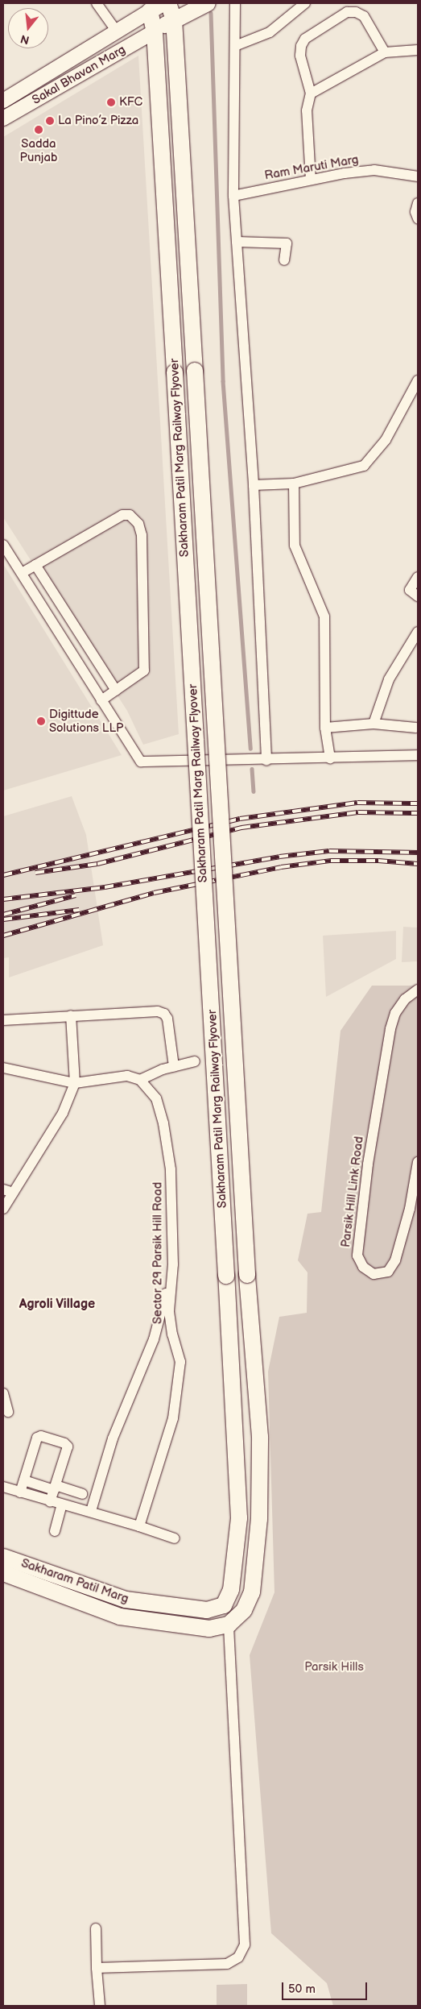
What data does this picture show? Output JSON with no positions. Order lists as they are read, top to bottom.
{
  "streets": {
    "main road": ["Sakal Bhavan Marg", "Sakharam Patil Marg Railway Flyover", "Sakharam Patil Marg"],
    "street": ["Ram Maruti Marg", "Parsik Hill Link Road", "Sector 29 Parsik Hill Road"]
  },
  "crossings": [
    ["Sakal Bhavan Marg", "Sakharam Patil Marg Railway Flyover"],
    ["Sakharam Patil Marg Railway Flyover", "Sakharam Patil Marg"]
  ],
  "districts": ["Agroli Village"],
  "parks": ["Parsik Hills"],
  "places": [
    "KFC",
    "La Pino’z Pizza",
    "Sadda Punjab",
    "Digittude Solutions LLP"
  ],
  "scale_bar": "50 m",
  "north": "bottom"
}
